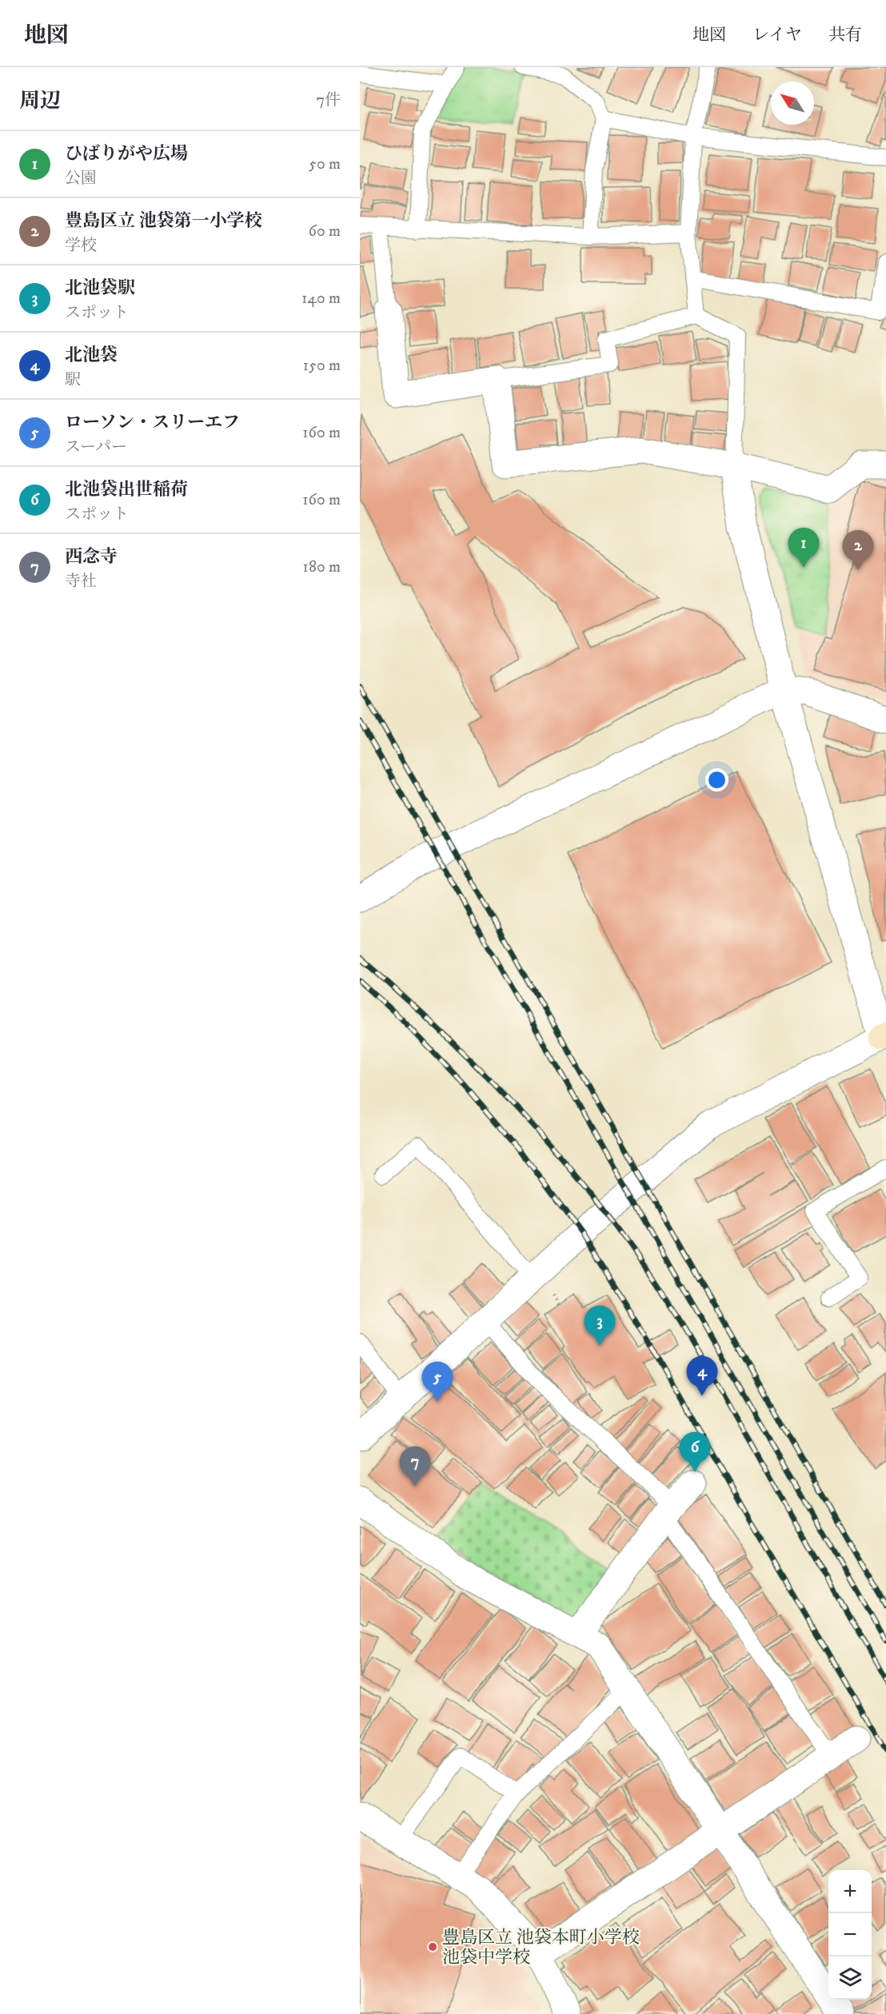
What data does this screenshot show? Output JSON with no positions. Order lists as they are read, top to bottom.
{
  "places": ["豊島区立 池袋本町小学校 池袋中学校"],
  "north": "top left",
  "page": {
    "header": "地図",
    "nav": ["地図", "レイヤ", "共有"],
    "heading": ["周辺", "7件"],
    "list": [
      {
        "mark": "1",
        "name": "ひばりがや広場",
        "note": "公園",
        "value": "50 m"
      },
      {
        "mark": "2",
        "name": "豊島区立 池袋第一小学校",
        "note": "学校",
        "value": "60 m"
      },
      {
        "mark": "3",
        "name": "北池袋駅",
        "note": "スポット",
        "value": "140 m"
      },
      {
        "mark": "4",
        "name": "北池袋",
        "note": "駅",
        "value": "150 m"
      },
      {
        "mark": "5",
        "name": "ローソン・スリーエフ",
        "note": "スーパー",
        "value": "160 m"
      },
      {
        "mark": "6",
        "name": "北池袋出世稲荷",
        "note": "スポット",
        "value": "160 m"
      },
      {
        "mark": "7",
        "name": "西念寺",
        "note": "寺社",
        "value": "180 m"
      }
    ],
    "pins": [
      "1",
      "2",
      "3",
      "4",
      "5",
      "6",
      "7"
    ],
    "map_buttons": ["+", "−"]
  }
}
